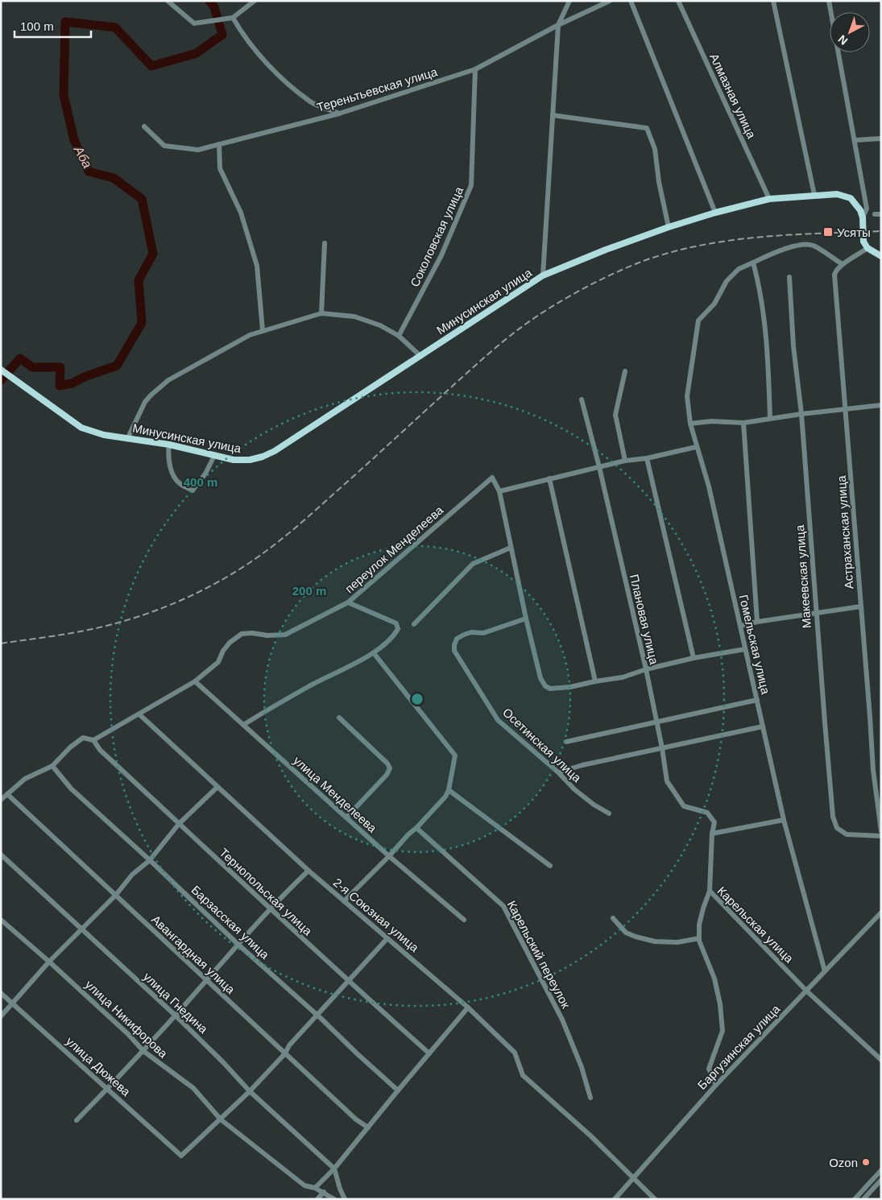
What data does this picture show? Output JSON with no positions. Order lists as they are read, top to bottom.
{
  "streets": {
    "main road": ["Минусинская улица"],
    "street": [
      "Тереньтьевская улица",
      "Алмазная улица",
      "Соколовская улица",
      "Астраханская улица",
      "переулок Менделеева",
      "Макеевская улица",
      "Плановая улица",
      "Гомельская улица",
      "Осетинская улица",
      "улица Менделеева",
      "Тернопольская улица",
      "2-я Союзная улица",
      "Барзасская улица",
      "Карельская улица",
      "Авангардная улица",
      "Карельский переулок",
      "улица Гнедина",
      "улица Никифорова",
      "Баргузинская улица",
      "улица Дюжева"
    ]
  },
  "crossings": [
    ["Тереньтьевская улица", "Соколовская улица"],
    ["Алмазная улица", "Минусинская улица"],
    ["переулок Менделеева", "улица Менделеева"],
    ["переулок Менделеева", "Тернопольская улица"],
    ["переулок Менделеева", "2-я Союзная улица"],
    ["переулок Менделеева", "Барзасская улица"],
    ["переулок Менделеева", "Авангардная улица"],
    ["Гомельская улица", "Баргузинская улица"],
    ["2-я Союзная улица", "Баргузинская улица"],
    ["Карельская улица", "Баргузинская улица"],
    ["улица Никифорова", "улица Дюжева"]
  ],
  "water": ["Аба"],
  "places": {
    "transit": ["Усяты"],
    "other": ["Ozon"]
  },
  "scale_bar": "100 m",
  "north": "bottom left",
  "rings": ["400 m", "200 m"]
}
